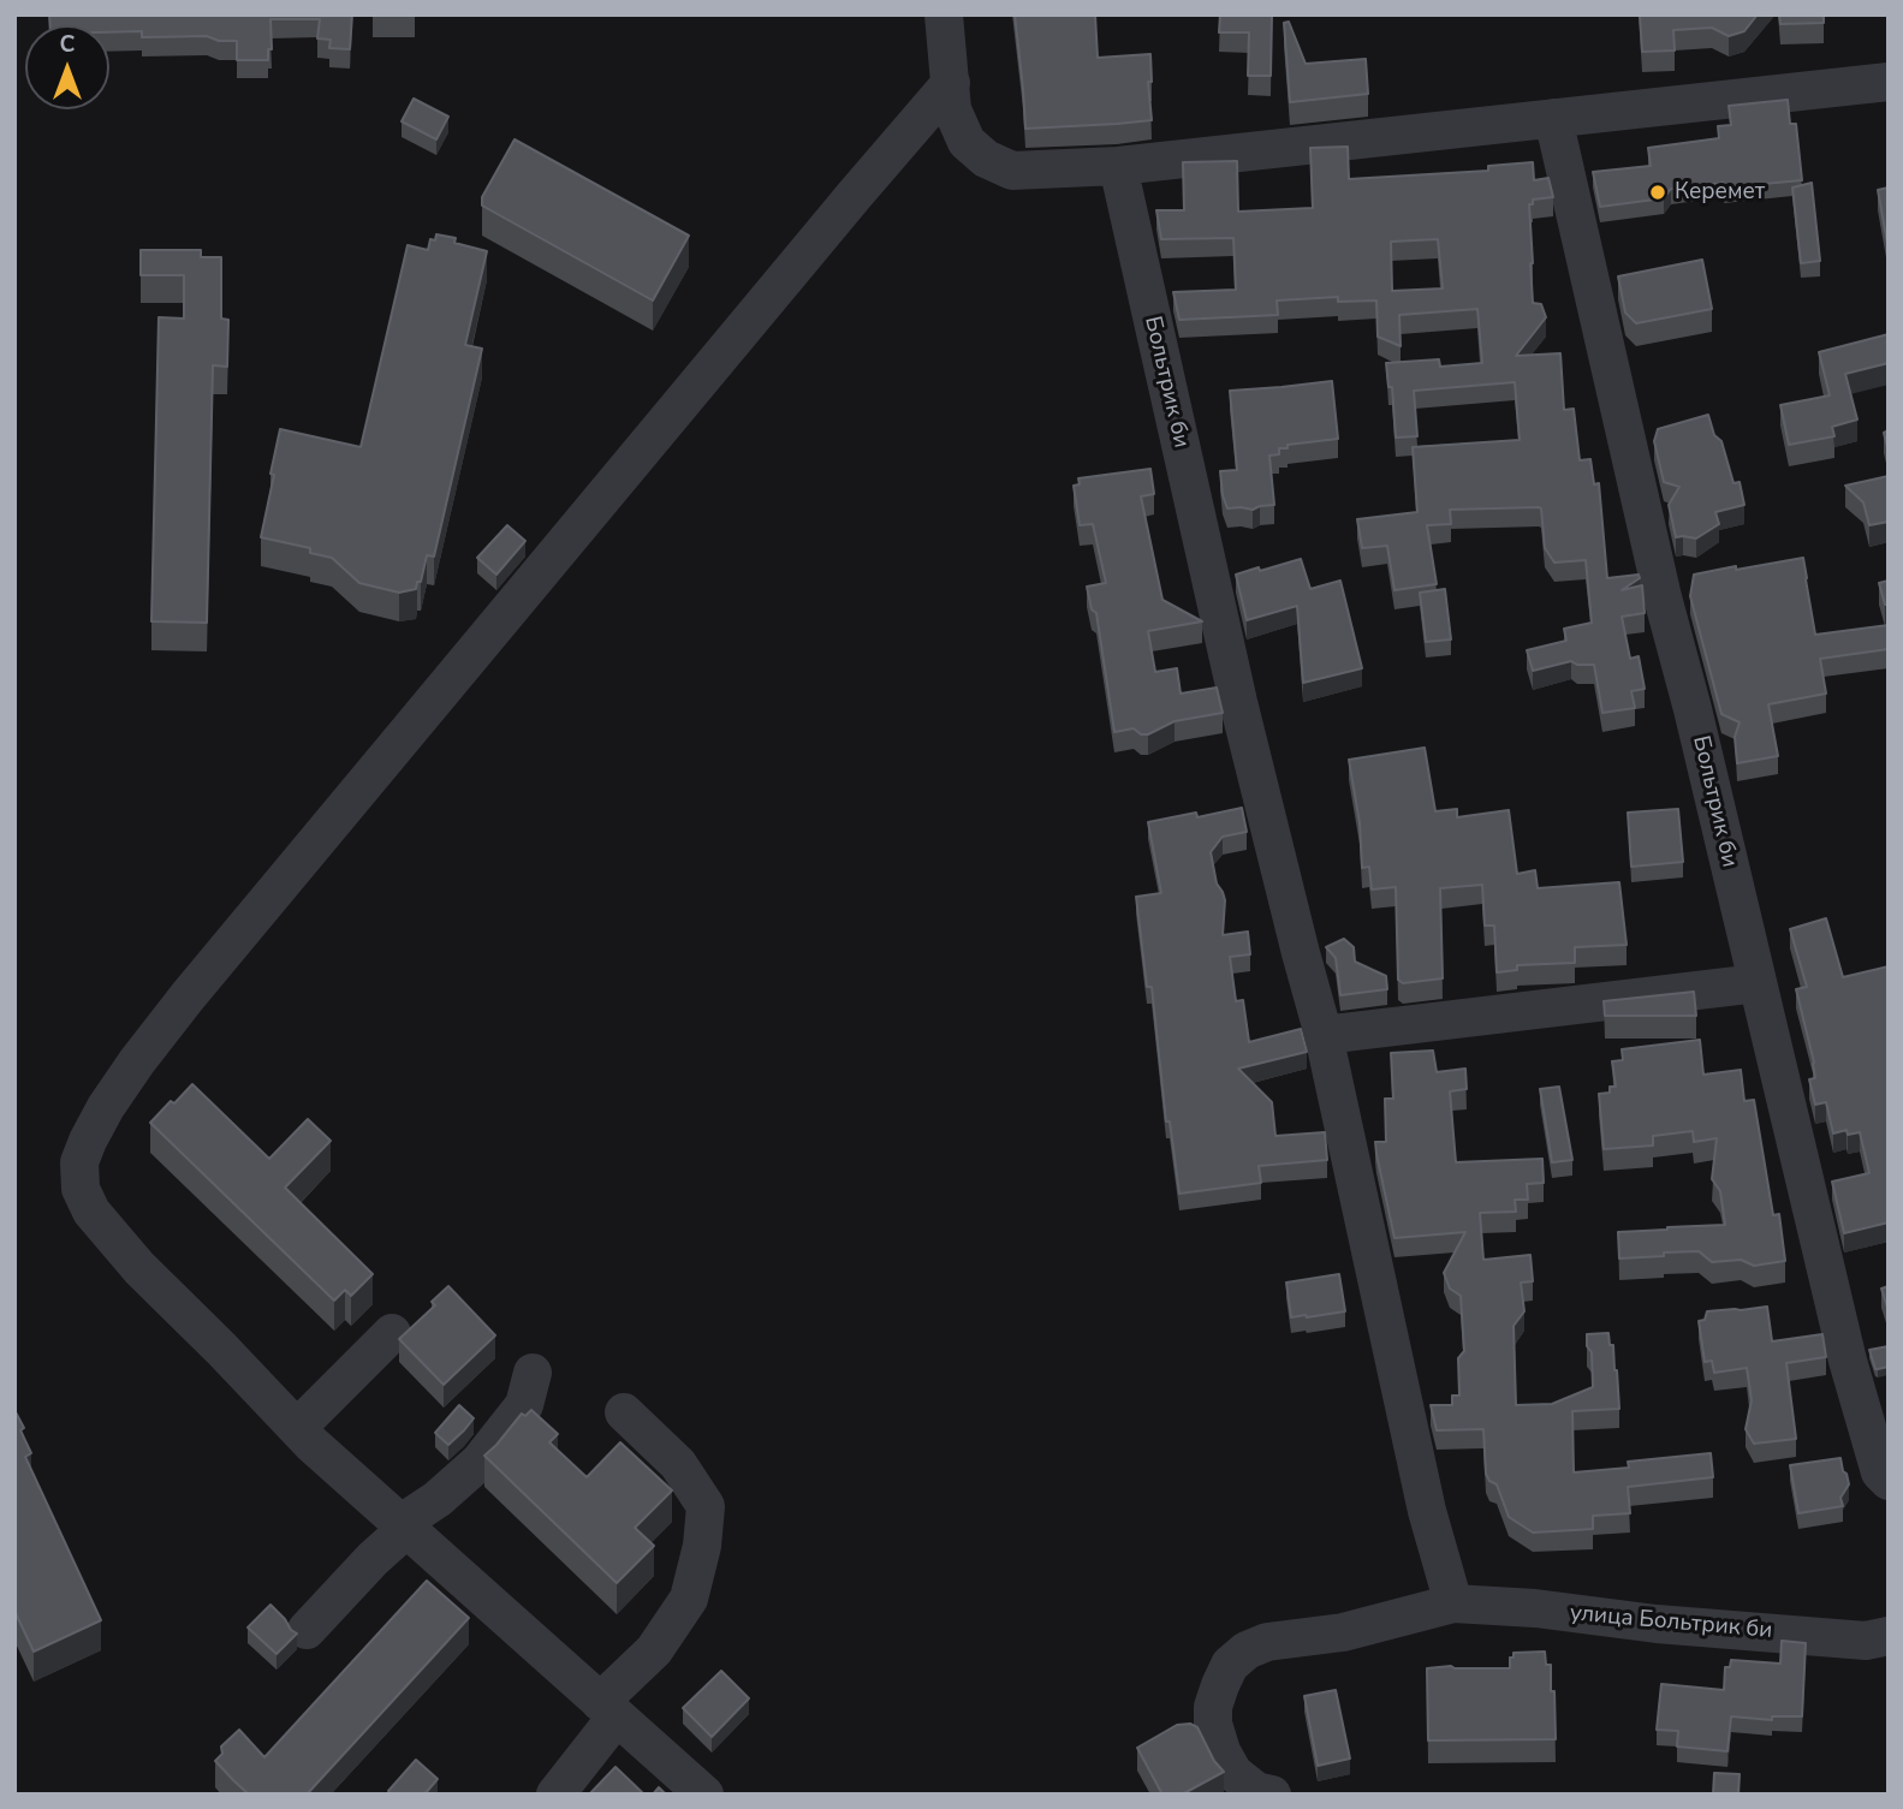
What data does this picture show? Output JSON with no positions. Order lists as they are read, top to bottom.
{
  "streets": {
    "street": ["Больтрик би", "улица Больтрик би"]
  },
  "crossings": [
    ["Больтрик би", "улица Больтрик би"]
  ],
  "places": ["Керемет"],
  "north": "top"
}
